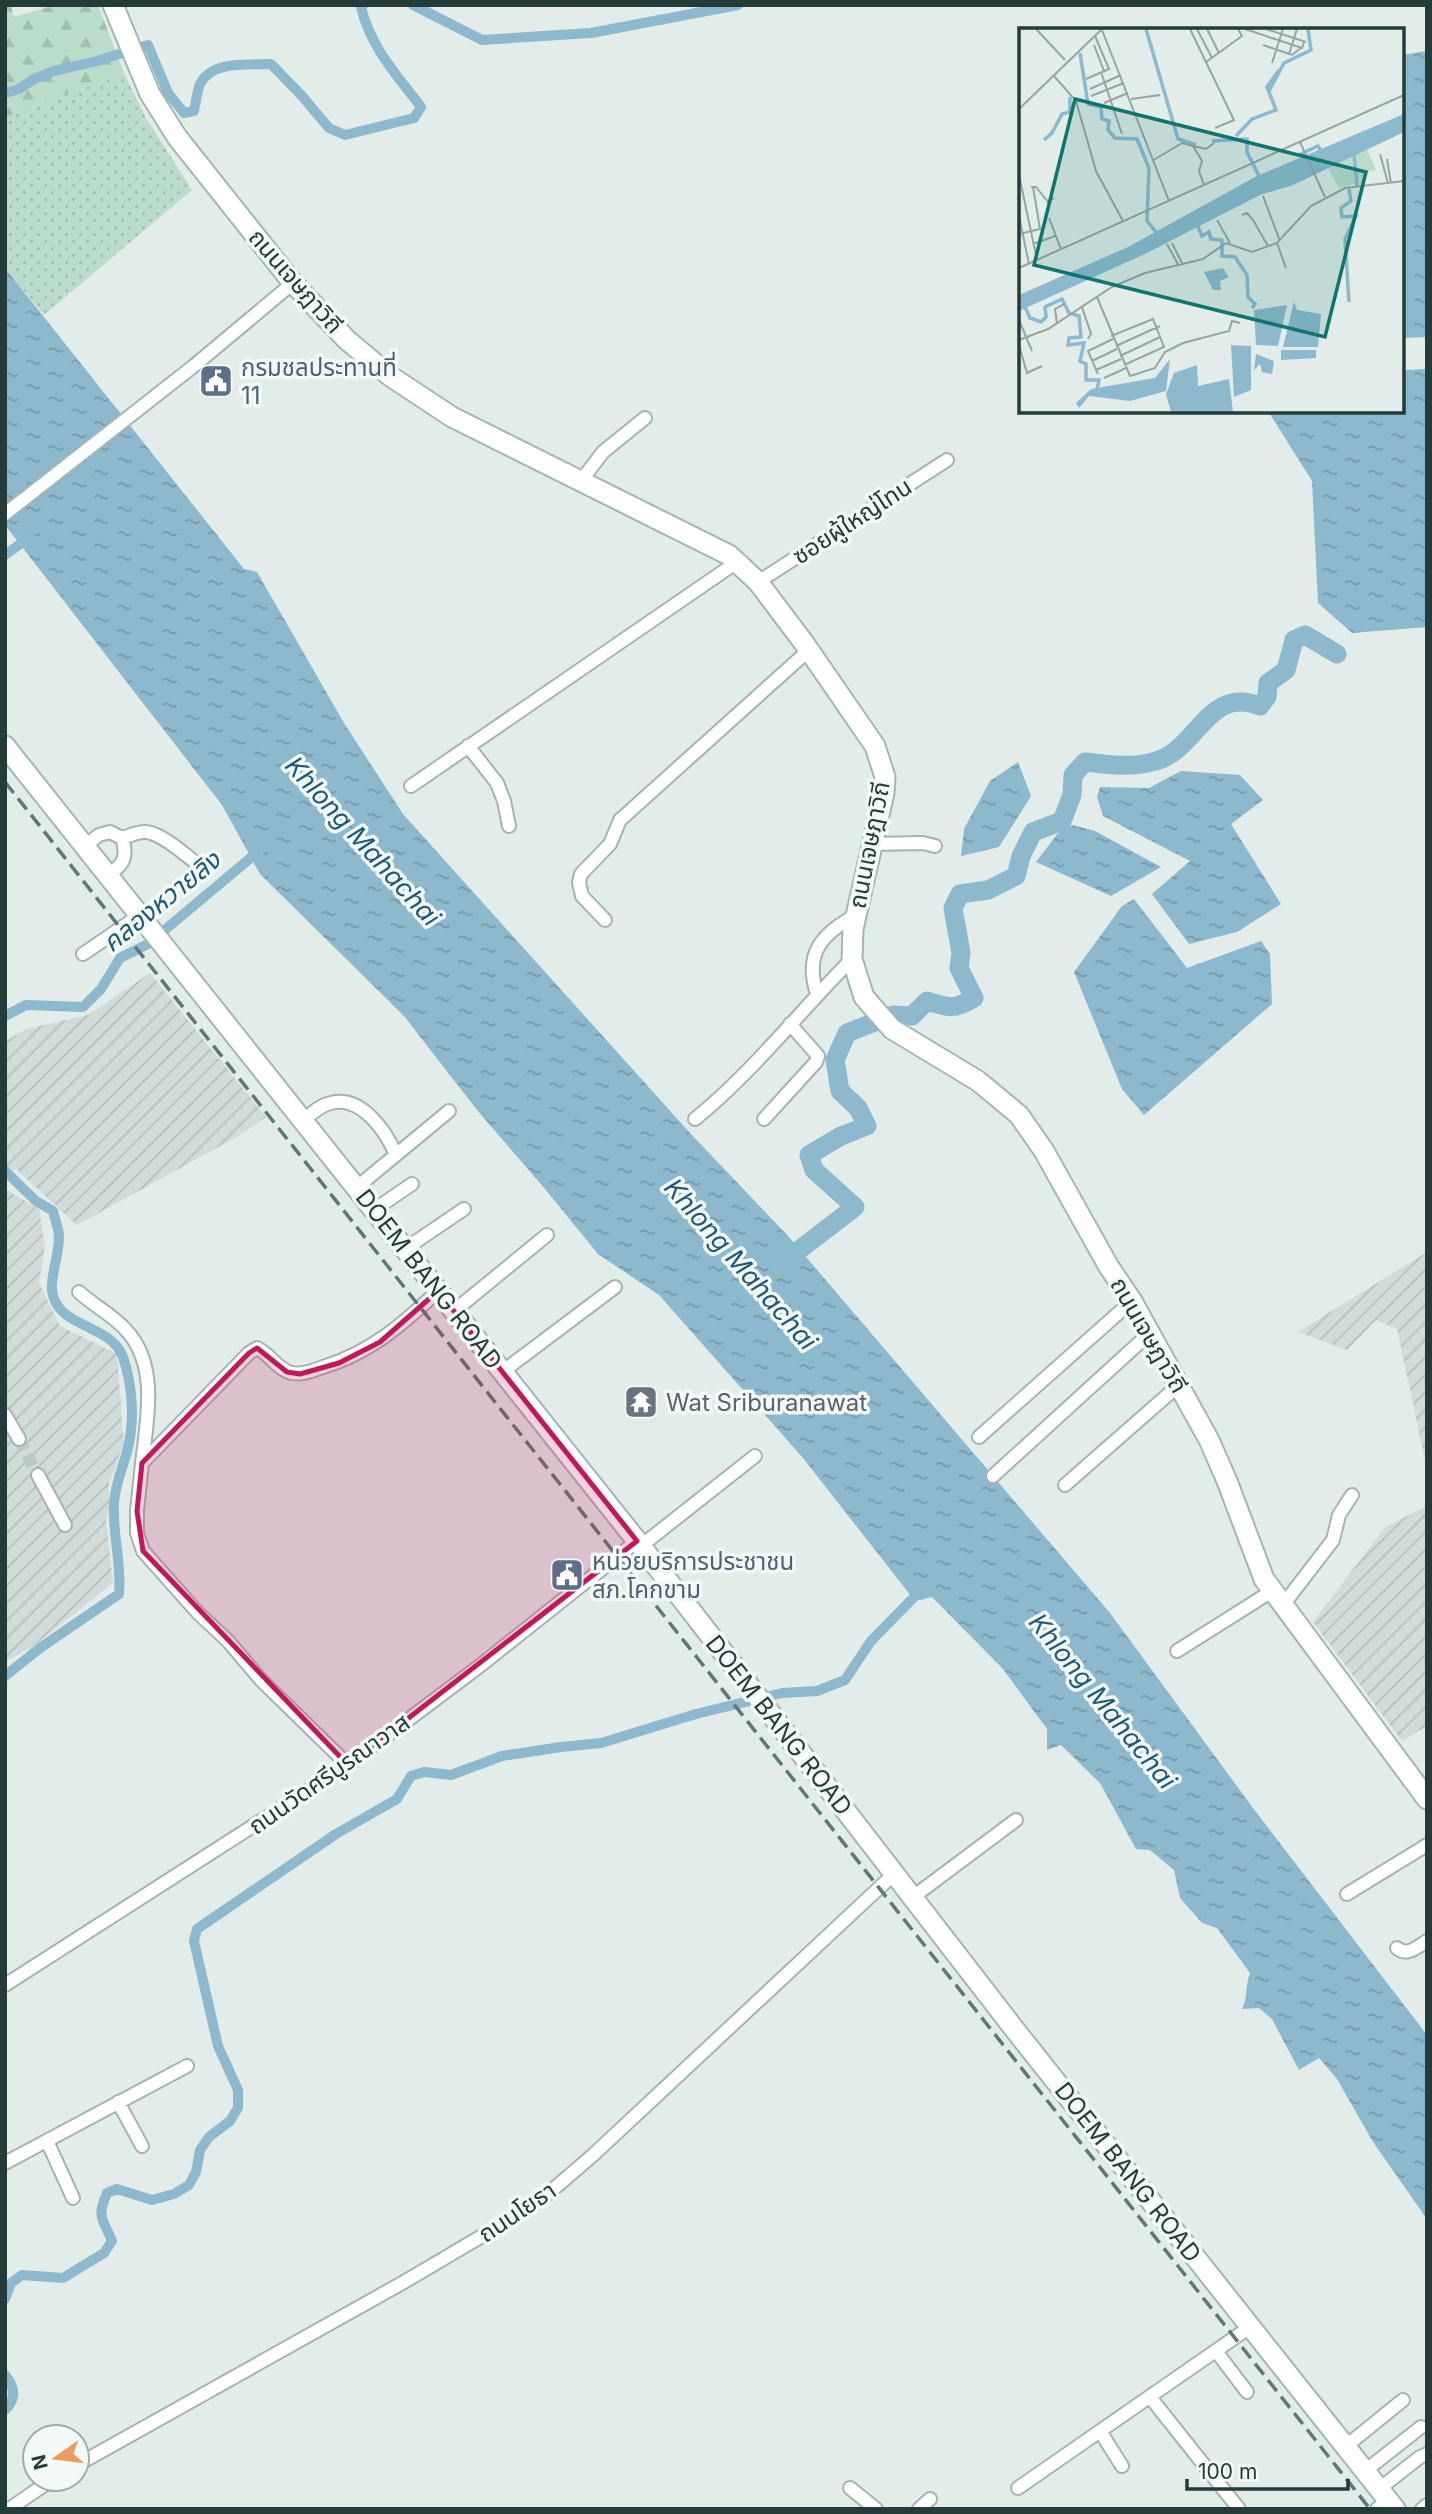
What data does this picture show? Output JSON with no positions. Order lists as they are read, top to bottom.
{
  "streets": {
    "street": [
      "ถนนเจษฎาวิถี",
      "ซอยผู้ใหญ่โทน",
      "DOEM BANG ROAD",
      "ถนนวัดศรีบูรณาวาส",
      "ถนนโยธา"
    ]
  },
  "crossings": [
    ["ถนนเจษฎาวิถี", "ซอยผู้ใหญ่โทน"],
    ["DOEM BANG ROAD", "ถนนวัดศรีบูรณาวาส"],
    ["DOEM BANG ROAD", "ถนนโยธา"]
  ],
  "water": ["Khlong Mahachai", "คลองหวายลิง"],
  "places": {
    "public building": ["กรมชลประทานที่ 11", "หน่วยบริการประชาชน สภ.โคกขาม"],
    "temple": ["Wat Sriburanawat"]
  },
  "scale_bar": "100 m",
  "north": "left"
}
